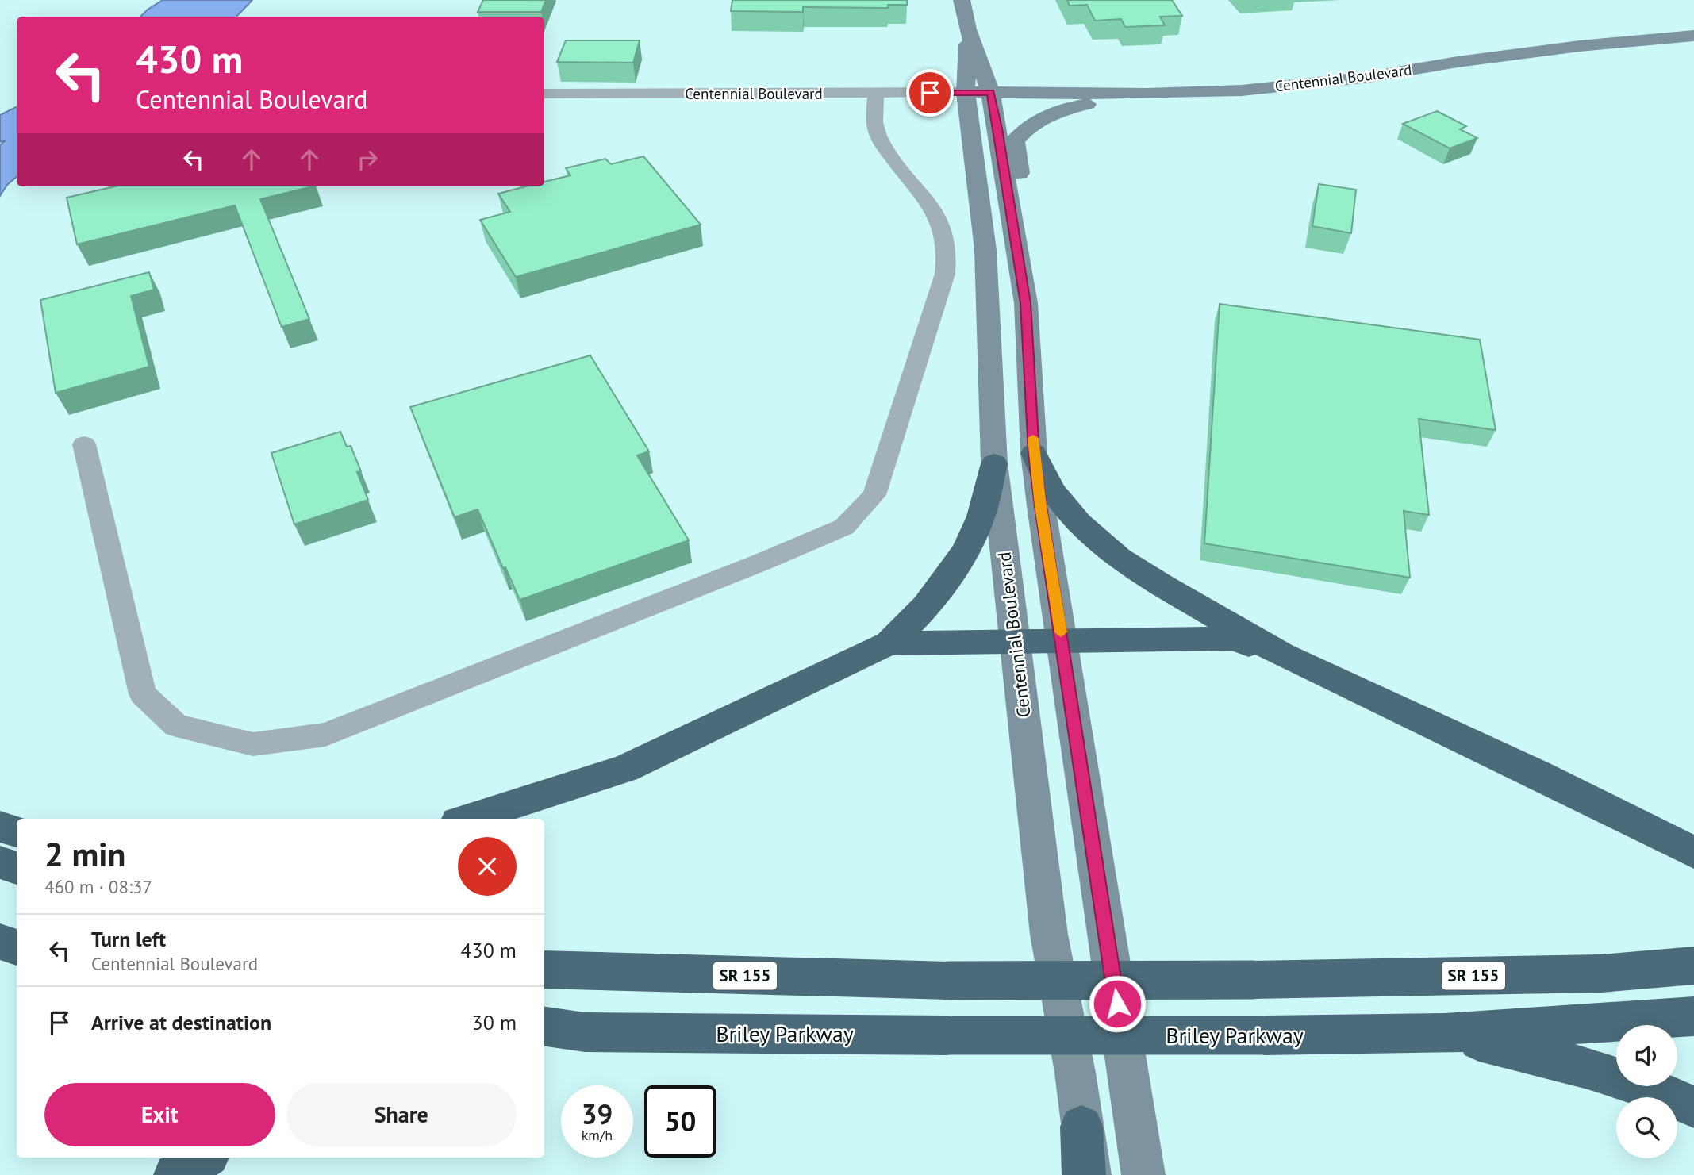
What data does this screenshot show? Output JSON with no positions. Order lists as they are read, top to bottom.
{
  "streets": {
    "highway": ["SR 155", "Briley Parkway"],
    "main road": ["Centennial Boulevard"]
  },
  "page": {
    "turn": ["430 m", "Centennial Boulevard"],
    "heading": ["2 min", "460 m · 08:37"],
    "list": [
      {
        "name": "Turn left",
        "note": "Centennial Boulevard",
        "value": "430 m"
      },
      {
        "name": "Arrive at destination",
        "value": "30 m"
      }
    ],
    "buttons": ["Exit", "Share"],
    "speed": "39 km/h",
    "limit": "50"
  }
}
